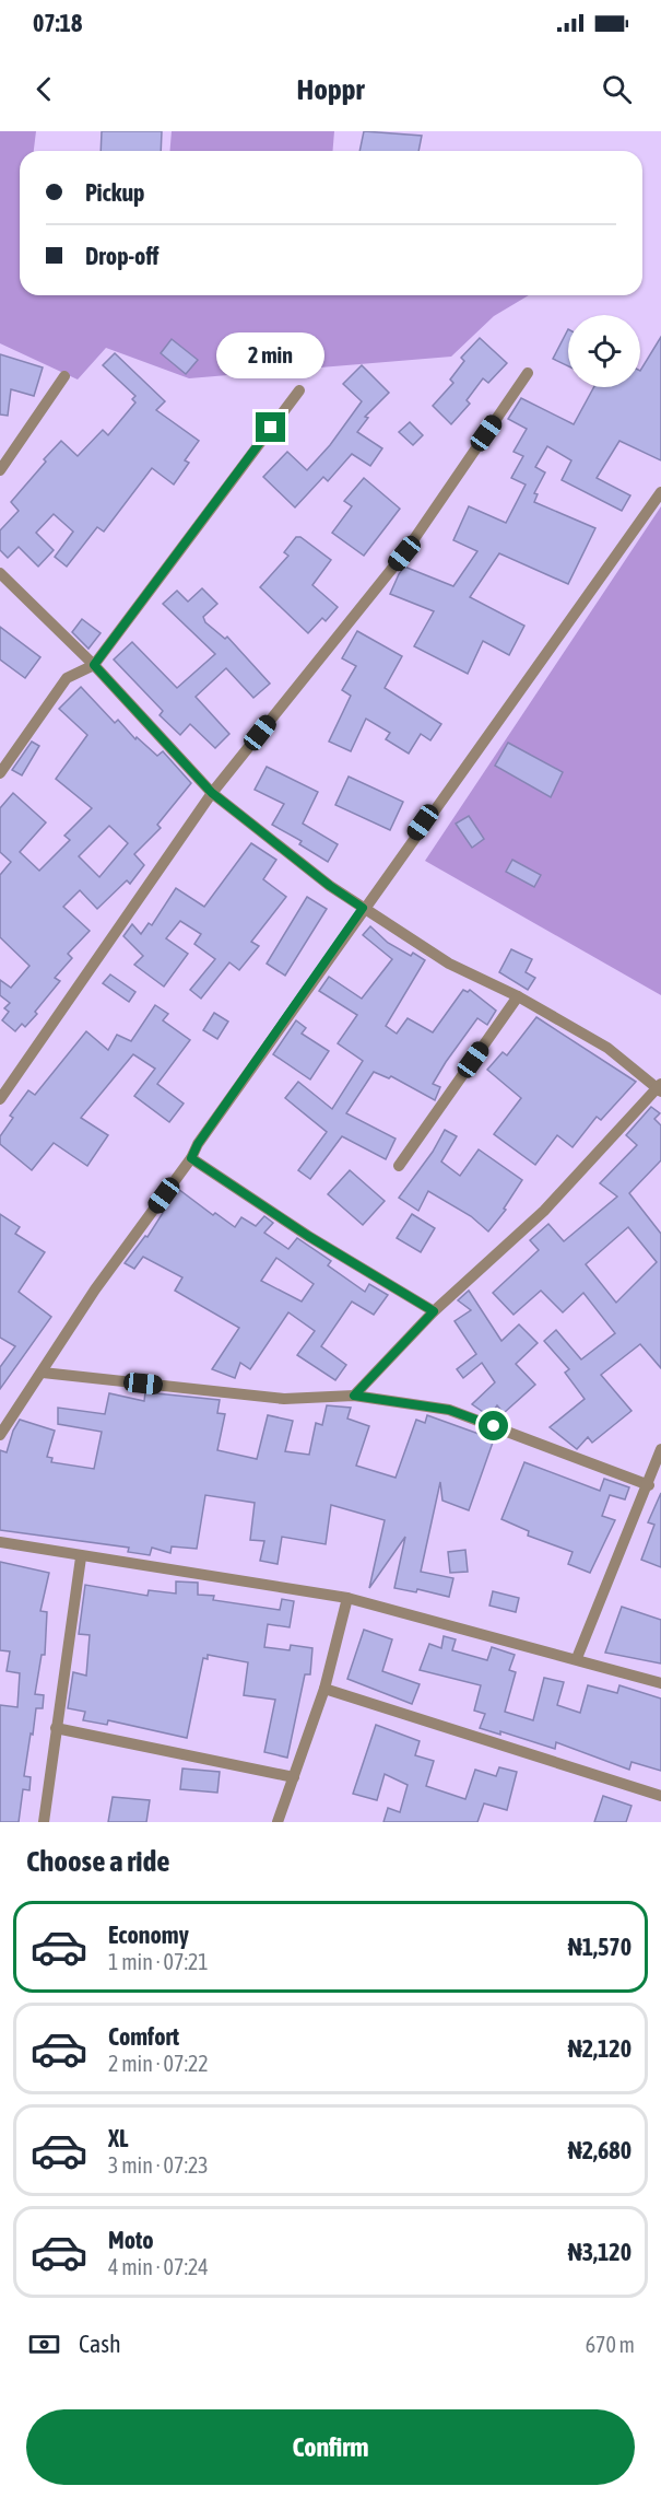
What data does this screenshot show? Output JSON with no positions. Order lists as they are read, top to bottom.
{
  "page": {
    "status": "07:18",
    "header": "Hoppr",
    "banner": ["Pickup", "Drop-off"],
    "bubble": "2 min",
    "heading": "Choose a ride",
    "list": [
      {
        "name": "Economy",
        "note": "1 min · 07:21",
        "value": "₦1,570"
      },
      {
        "name": "Comfort",
        "note": "2 min · 07:22",
        "value": "₦2,120"
      },
      {
        "name": "XL",
        "note": "3 min · 07:23",
        "value": "₦2,680"
      },
      {
        "name": "Moto",
        "note": "4 min · 07:24",
        "value": "₦3,120"
      }
    ],
    "pay": ["Cash", "670 m"],
    "buttons": "Confirm"
  }
}
